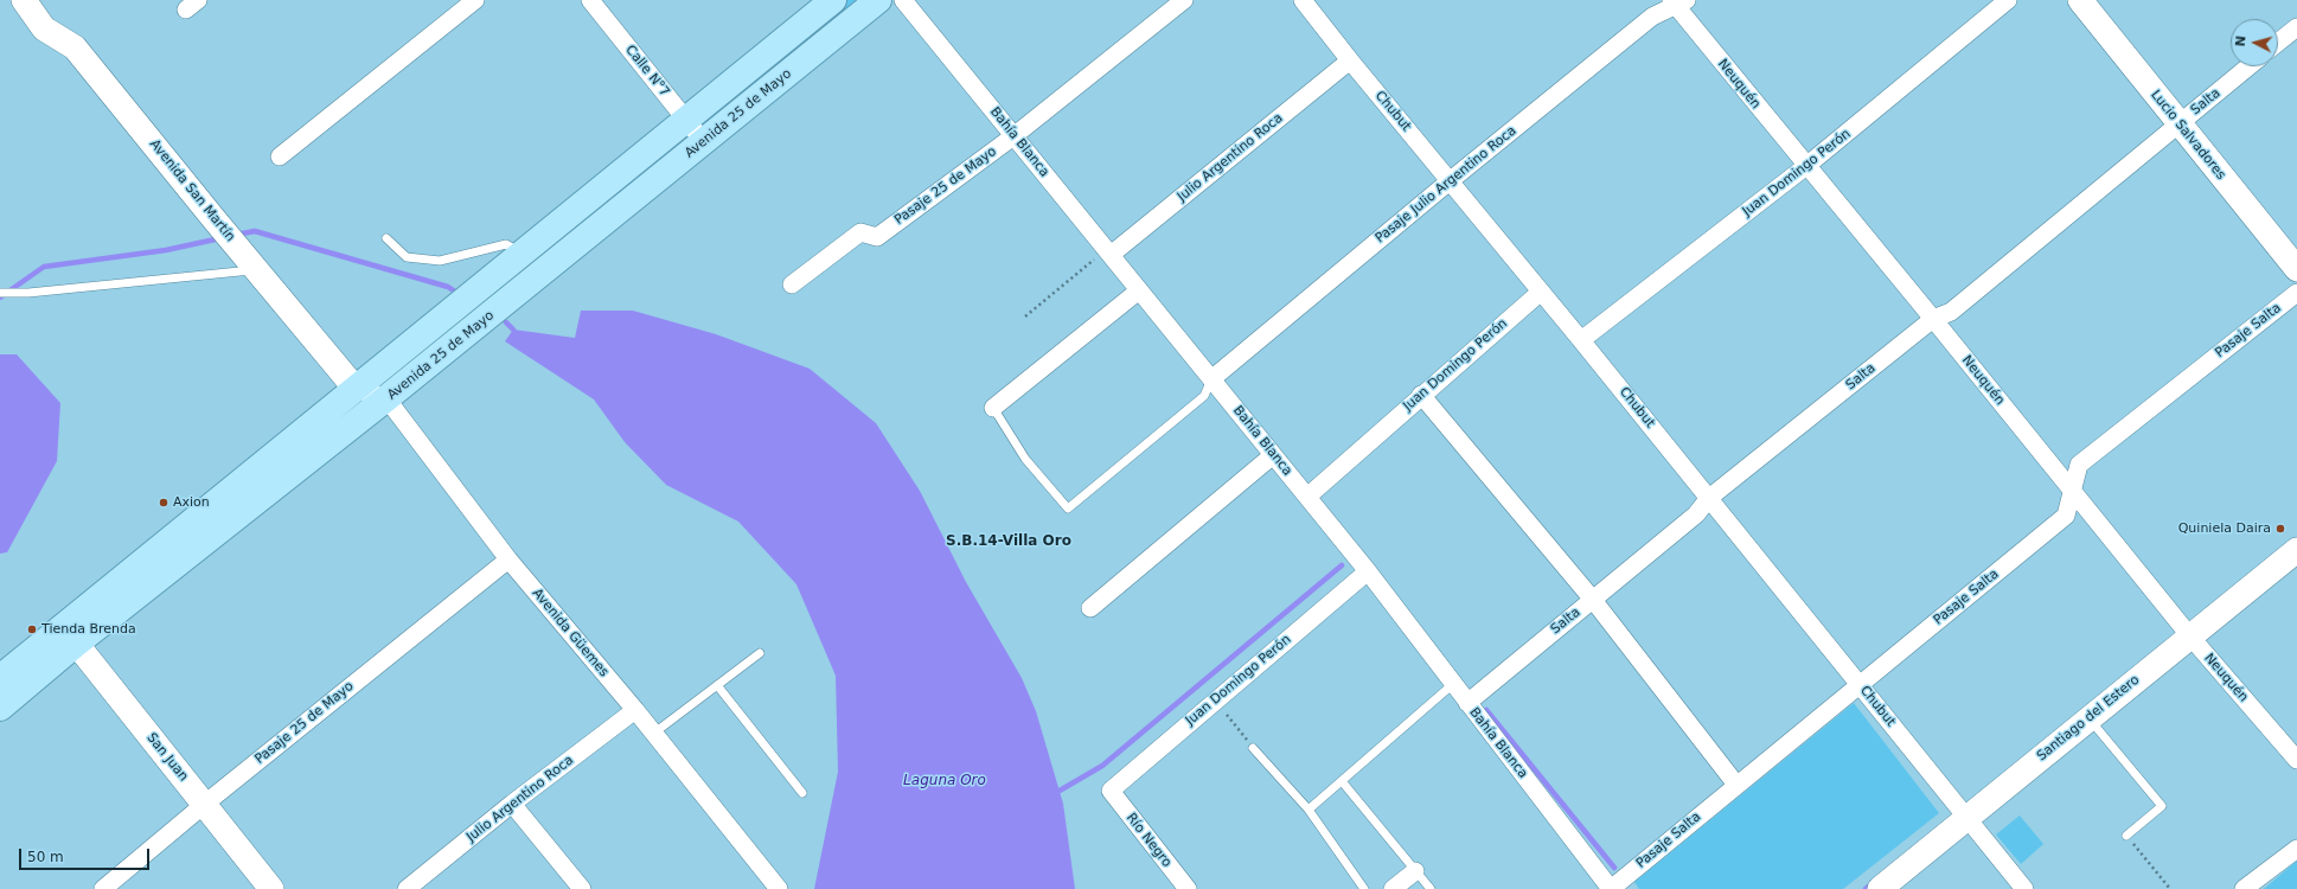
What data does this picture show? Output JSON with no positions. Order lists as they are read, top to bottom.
{
  "streets": {
    "main road": ["Avenida 25 de Mayo"],
    "street": [
      "Calle N°7",
      "Neuquén",
      "Salta",
      "Chubut",
      "Lucio Salvadores",
      "Bahía Blanca",
      "Julio Argentino Roca",
      "Juan Domingo Perón",
      "Pasaje Julio Argentino Roca",
      "Pasaje 25 de Mayo",
      "Avenida San Martín",
      "Pasaje Salta",
      "Avenida Güemes",
      "Santiago del Estero",
      "San Juan",
      "Río Negro"
    ]
  },
  "crossings": [
    ["Calle N°7", "Avenida 25 de Mayo"],
    ["Neuquén", "Salta"],
    ["Neuquén", "Juan Domingo Perón"],
    ["Neuquén", "Pasaje Julio Argentino Roca"],
    ["Neuquén", "Pasaje Salta"],
    ["Neuquén", "Santiago del Estero"],
    ["Salta", "Chubut"],
    ["Salta", "Lucio Salvadores"],
    ["Salta", "Bahía Blanca"],
    ["Chubut", "Julio Argentino Roca"],
    ["Chubut", "Juan Domingo Perón"],
    ["Chubut", "Pasaje Julio Argentino Roca"],
    ["Chubut", "Pasaje Salta"],
    ["Chubut", "Santiago del Estero"],
    ["Avenida 25 de Mayo", "Avenida San Martín"],
    ["Avenida 25 de Mayo", "Avenida Güemes"],
    ["Avenida 25 de Mayo", "San Juan"],
    ["Bahía Blanca", "Julio Argentino Roca"],
    ["Bahía Blanca", "Juan Domingo Perón"],
    ["Bahía Blanca", "Pasaje Julio Argentino Roca"],
    ["Bahía Blanca", "Pasaje 25 de Mayo"],
    ["Bahía Blanca", "Pasaje Salta"],
    ["Julio Argentino Roca", "Avenida Güemes"],
    ["Juan Domingo Perón", "Río Negro"],
    ["Pasaje 25 de Mayo", "Avenida Güemes"],
    ["Pasaje 25 de Mayo", "San Juan"]
  ],
  "districts": ["S.B.14-Villa Oro"],
  "water": ["Laguna Oro"],
  "places": ["Axion", "Quiniela Daira", "Tienda Brenda"],
  "scale_bar": "50 m",
  "north": "left"
}
